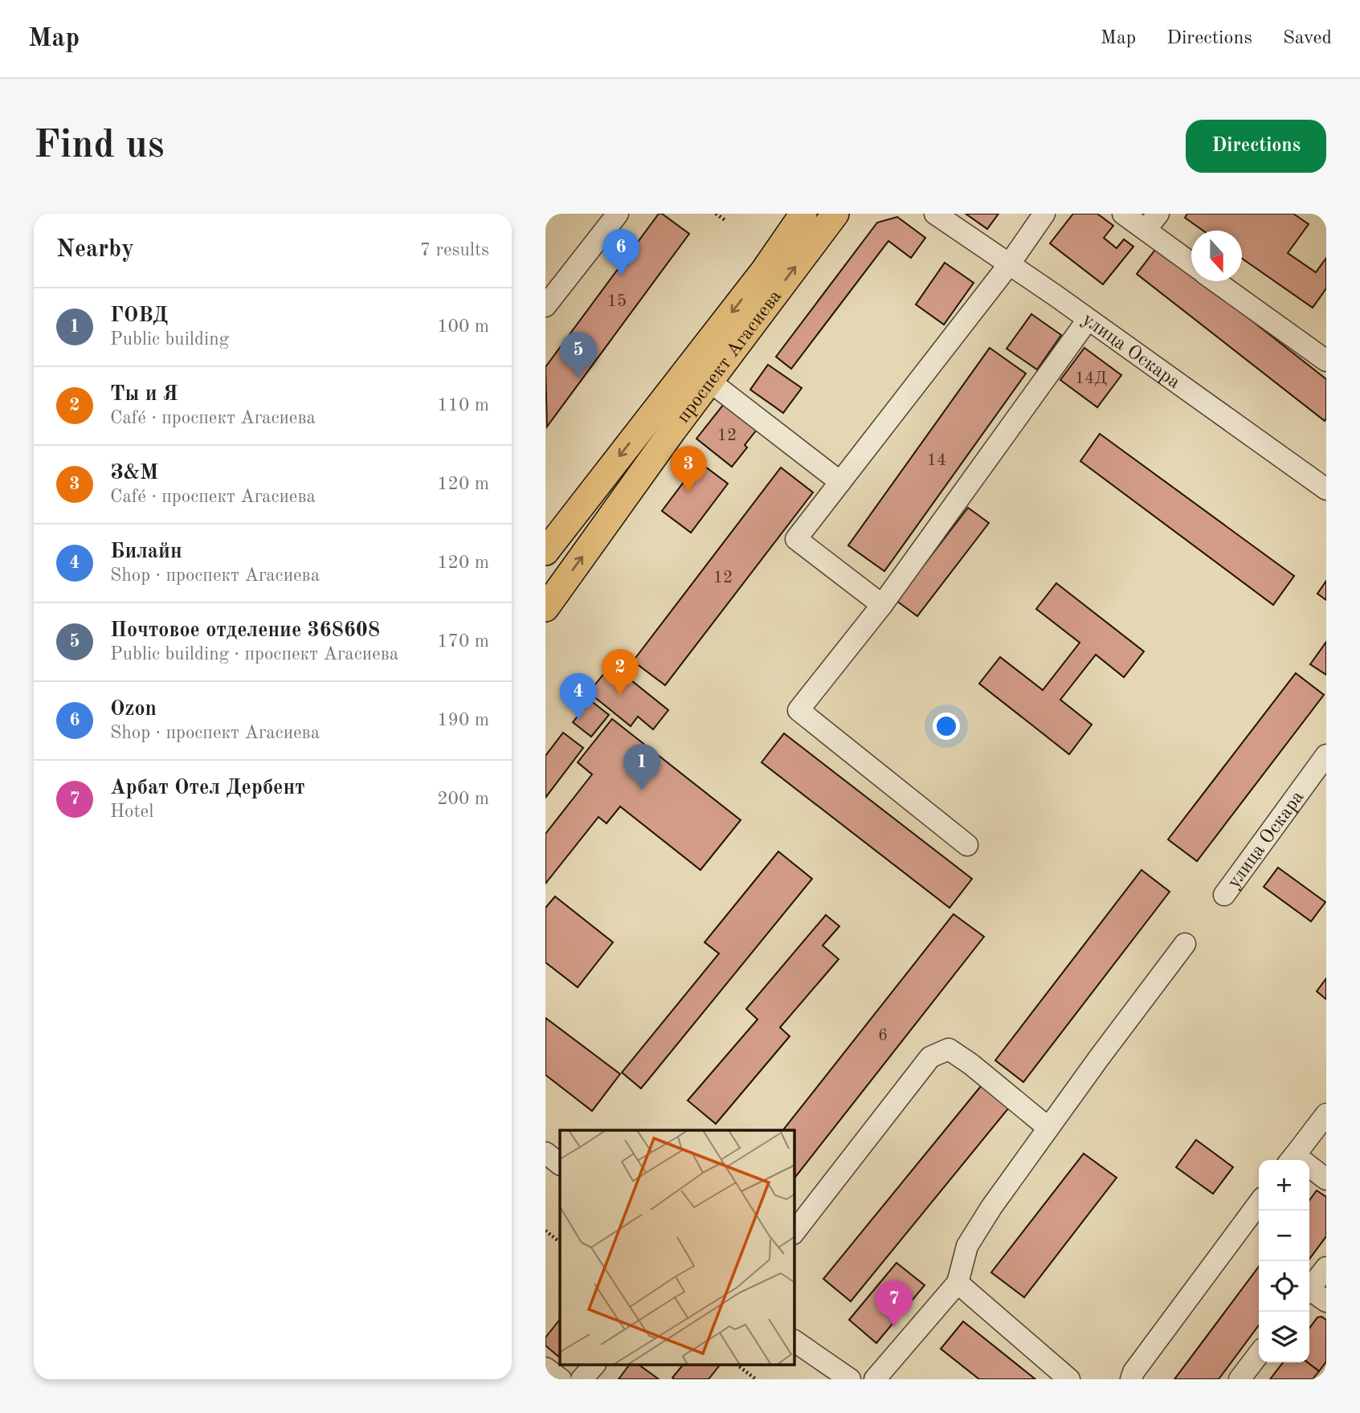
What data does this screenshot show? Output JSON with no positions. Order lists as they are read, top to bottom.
{
  "streets": {
    "main road": ["проспект Агасиева"],
    "street": ["улица Оскара"]
  },
  "house_numbers": [
    "15",
    "14Д",
    "12",
    "14",
    "12",
    "6"
  ],
  "north": "bottom",
  "page": {
    "header": "Map",
    "nav": ["Map", "Directions", "Saved"],
    "buttons": "Directions",
    "title": "Find us",
    "heading": ["Nearby", "7 results"],
    "pins": [
      "6",
      "5",
      "3",
      "2",
      "4",
      "1",
      "7"
    ],
    "list": [
      {
        "mark": "1",
        "name": "ГОВД",
        "note": "Public building",
        "value": "100 m"
      },
      {
        "mark": "2",
        "name": "Ты и Я",
        "note": "Café · проспект Агасиева",
        "value": "110 m"
      },
      {
        "mark": "3",
        "name": "З&М",
        "note": "Café · проспект Агасиева",
        "value": "120 m"
      },
      {
        "mark": "4",
        "name": "Билайн",
        "note": "Shop · проспект Агасиева",
        "value": "120 m"
      },
      {
        "mark": "5",
        "name": "Почтовое отделение 368608",
        "note": "Public building · проспект Агасиева",
        "value": "170 m"
      },
      {
        "mark": "6",
        "name": "Ozon",
        "note": "Shop · проспект Агасиева",
        "value": "190 m"
      },
      {
        "mark": "7",
        "name": "Арбат Отел Дербент",
        "note": "Hotel",
        "value": "200 m"
      }
    ],
    "map_buttons": ["+", "−"]
  }
}
